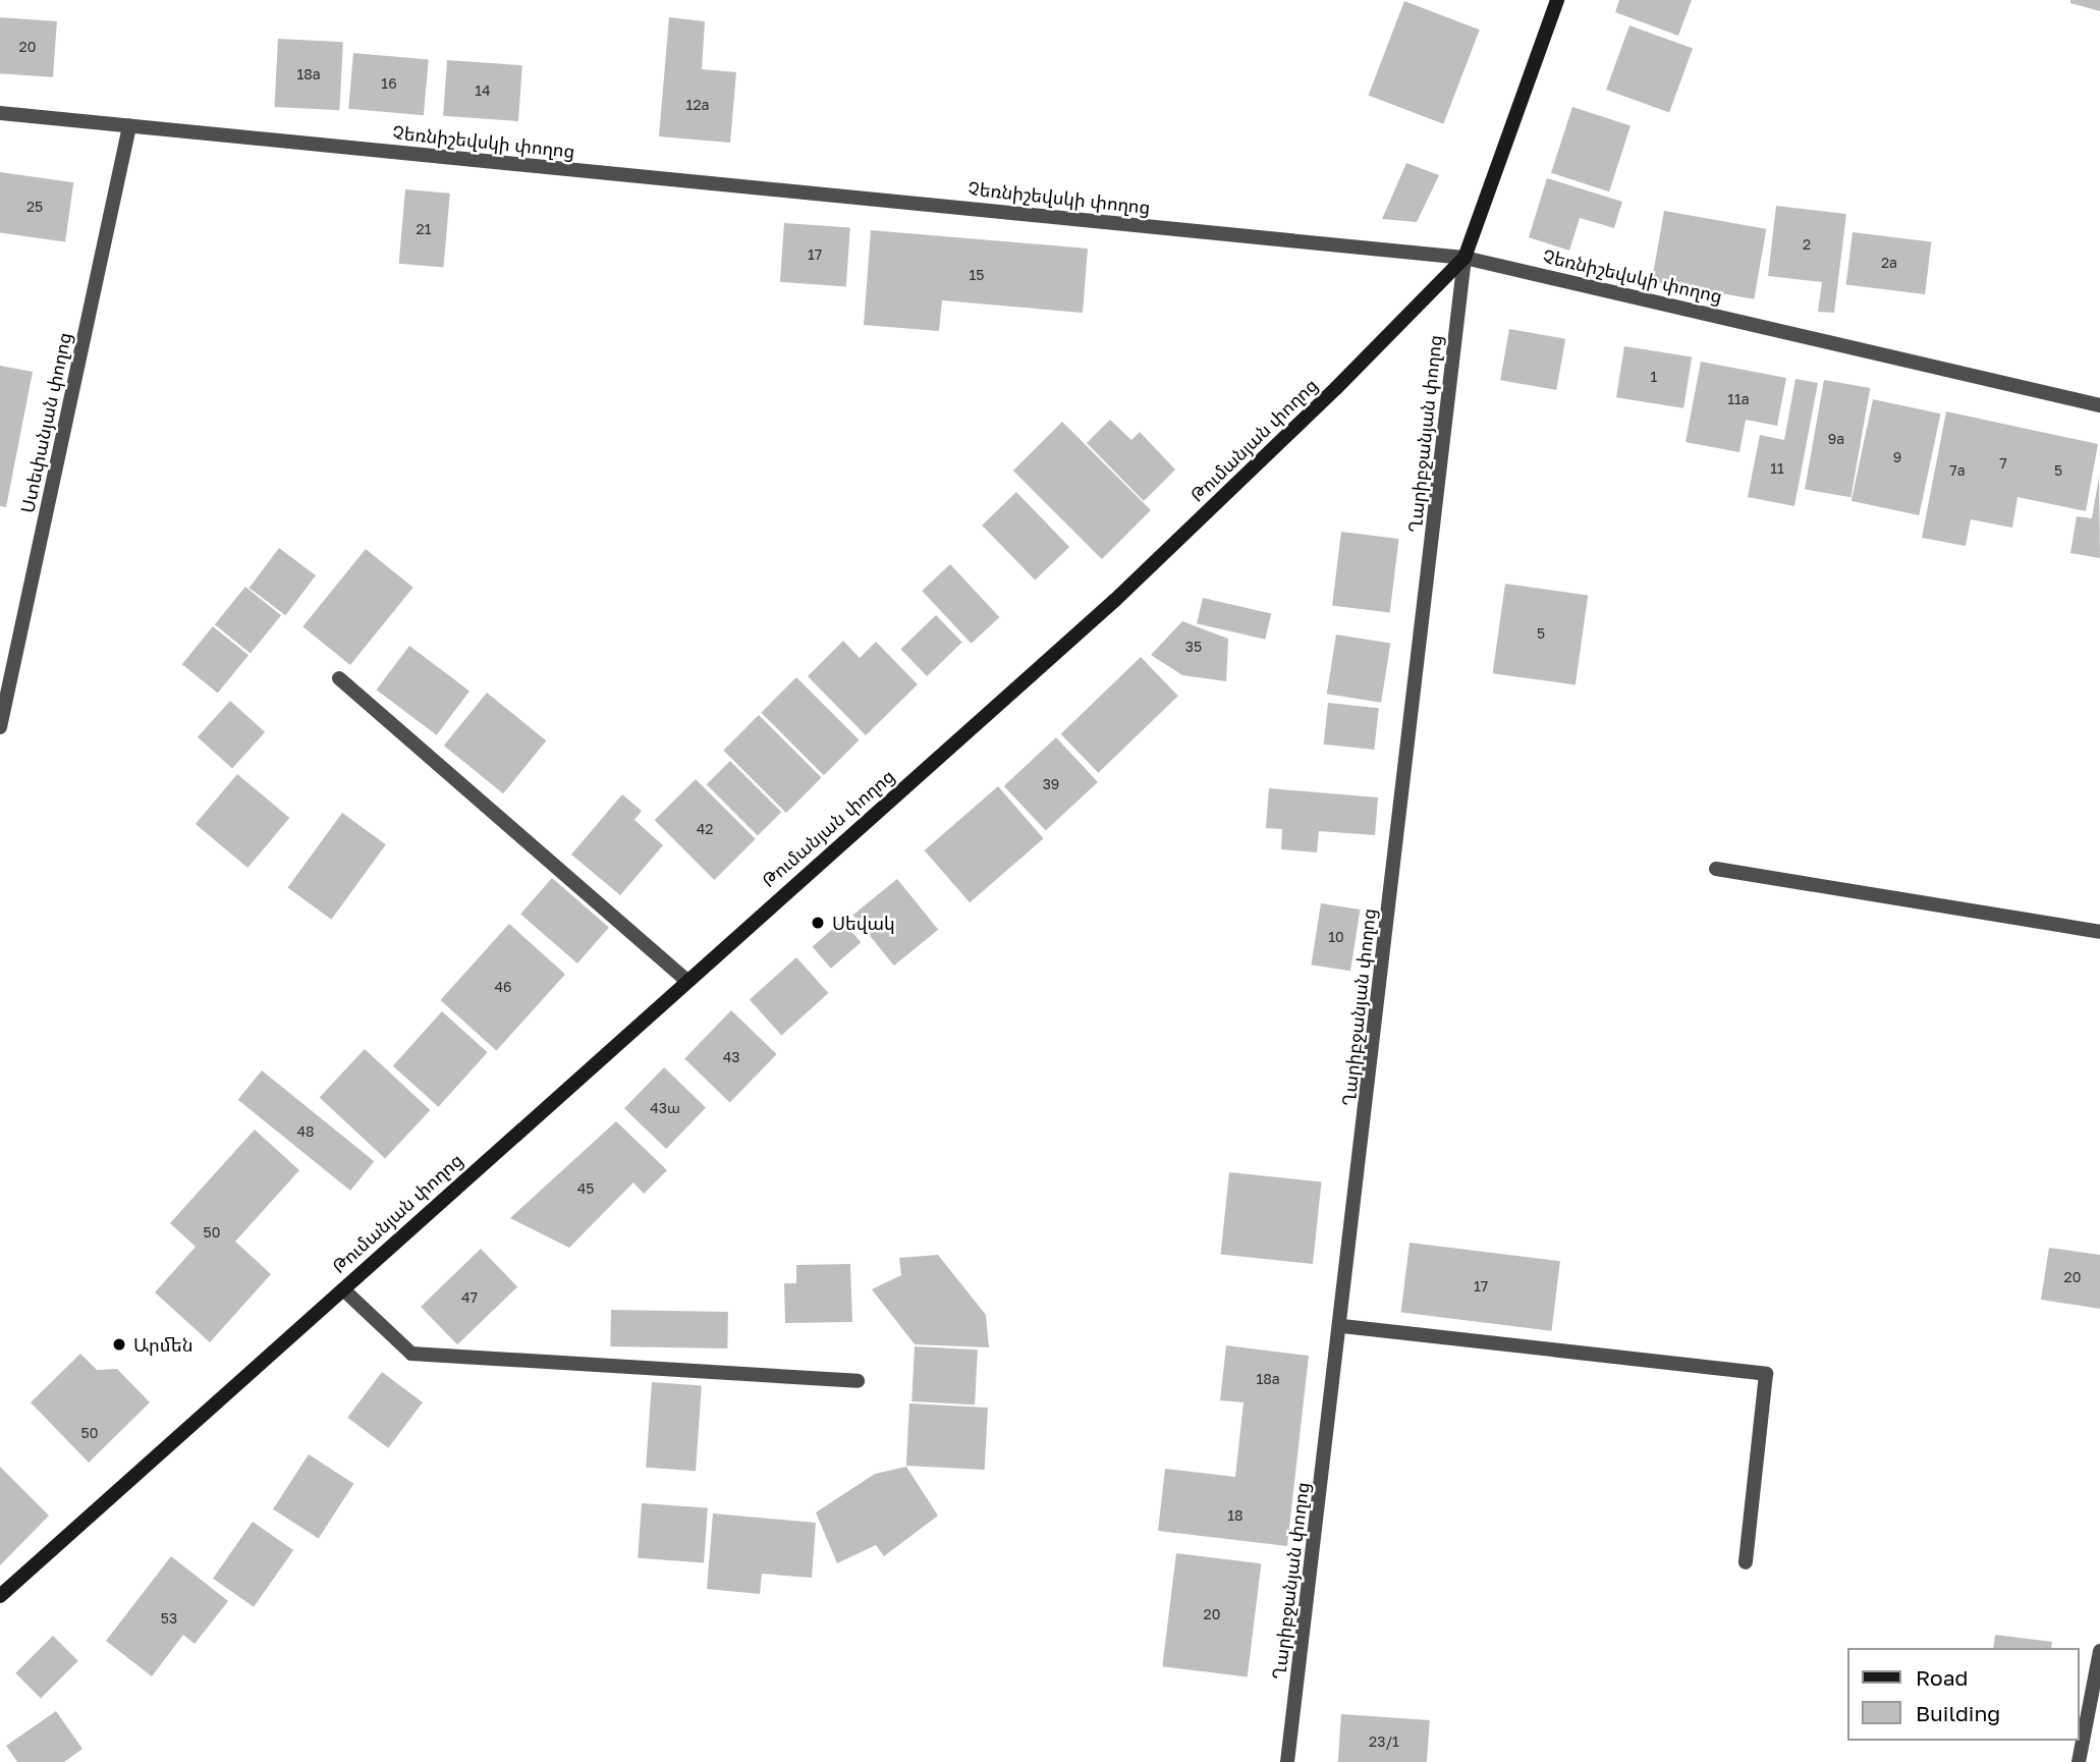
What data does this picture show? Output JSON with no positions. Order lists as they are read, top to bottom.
{
  "streets": {
    "main road": ["Թումանյան փողոց"],
    "street": ["Չեռնիշեվսկի փողոց", "Ստեփանյան փողոց", "Ղարիբջանյան փողոց"]
  },
  "crossings": [
    ["Չեռնիշեվսկի փողոց", "Ստեփանյան փողոց"],
    ["Չեռնիշեվսկի փողոց", "Ղարիբջանյան փողոց"],
    ["Չեռնիշեվսկի փողոց", "Թումանյան փողոց"],
    ["Ղարիբջանյան փողոց", "Թումանյան փողոց"]
  ],
  "places": ["Սեվակ", "Արմեն"],
  "house_numbers": [
    "20",
    "18a",
    "16",
    "14",
    "12a",
    "25",
    "21",
    "2",
    "17",
    "2a",
    "15",
    "1",
    "11a",
    "9a",
    "9",
    "7",
    "11",
    "7a",
    "5",
    "5",
    "35",
    "39",
    "42",
    "10",
    "46",
    "43",
    "43ա",
    "48",
    "45",
    "50",
    "20",
    "17",
    "47",
    "18a",
    "50",
    "18",
    "20",
    "53",
    "23/1"
  ],
  "legend": ["Road", "Building"]
}
